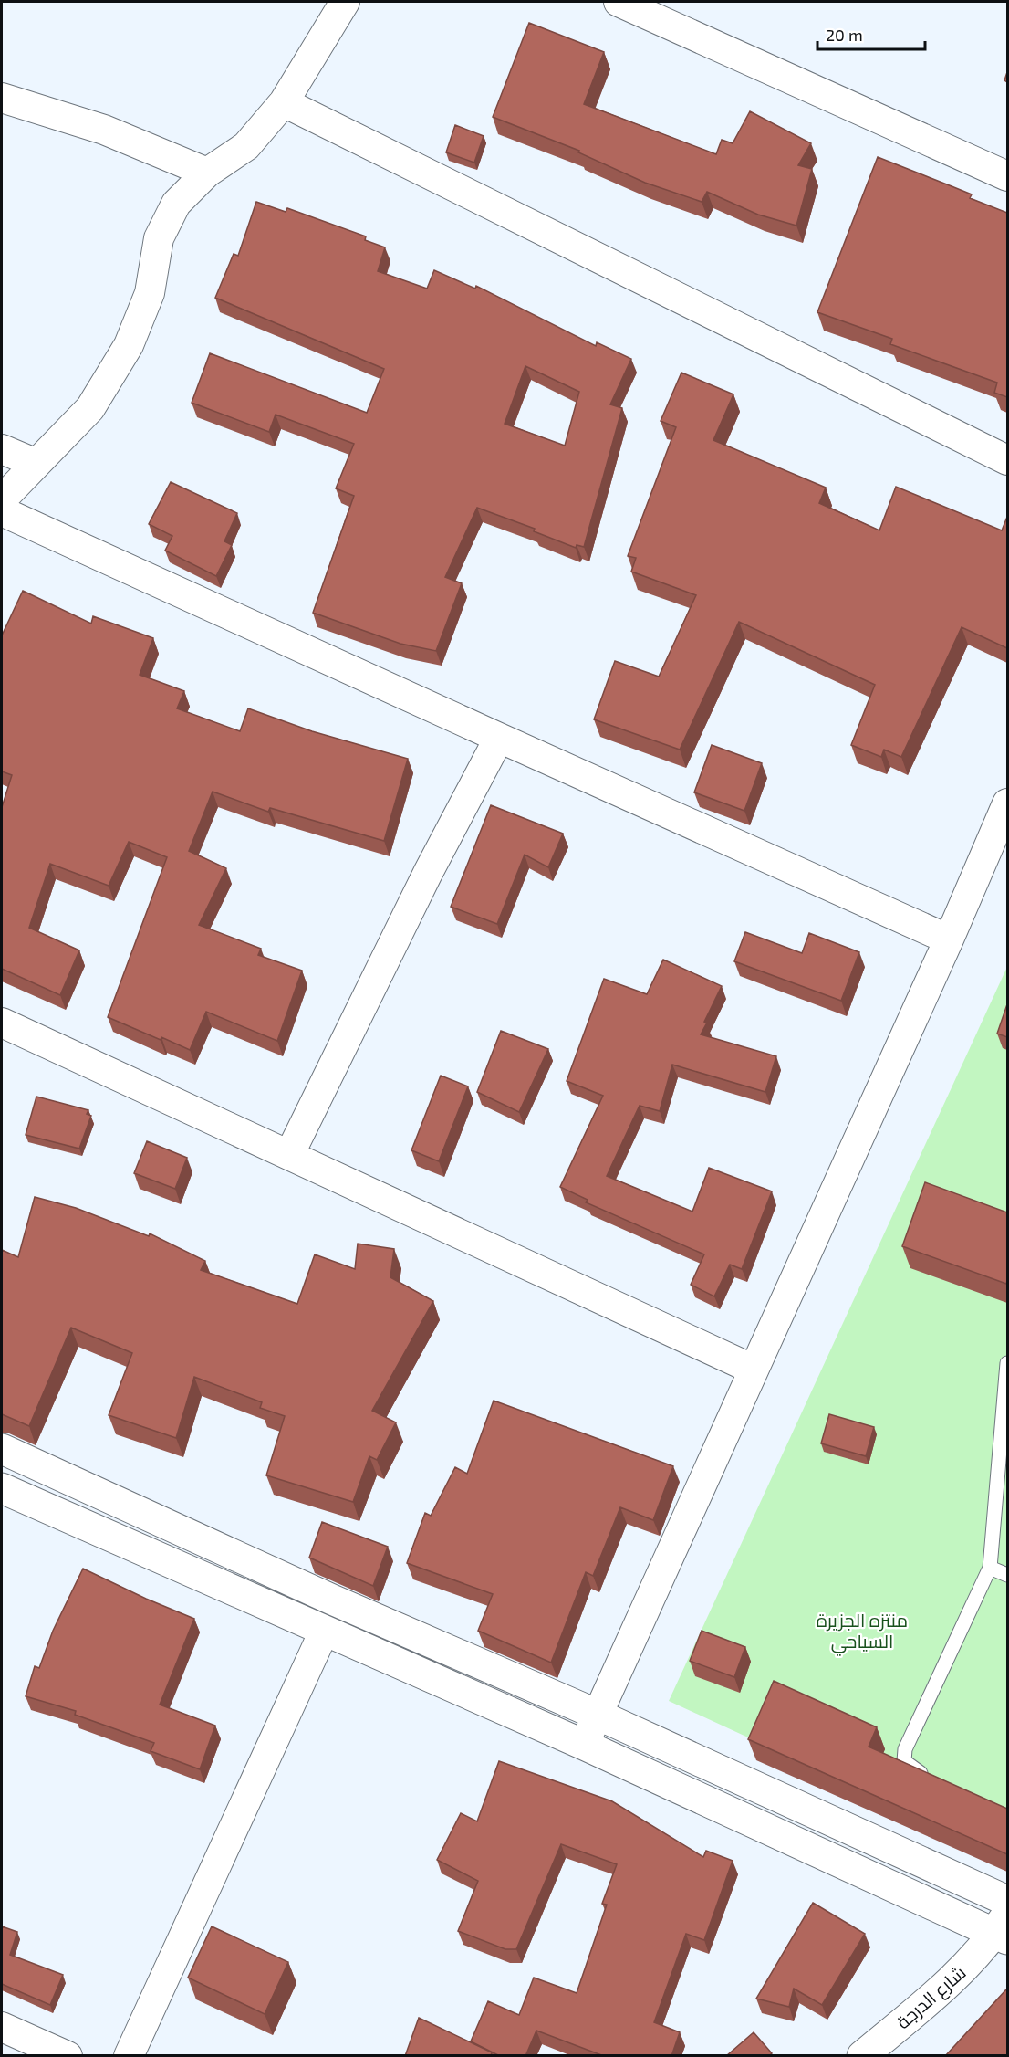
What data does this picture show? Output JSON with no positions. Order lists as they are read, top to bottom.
{
  "streets": {
    "street": ["شارع الدرجة"]
  },
  "parks": ["منتزه الجزيرة السياحي"],
  "scale_bar": "20 m"
}
